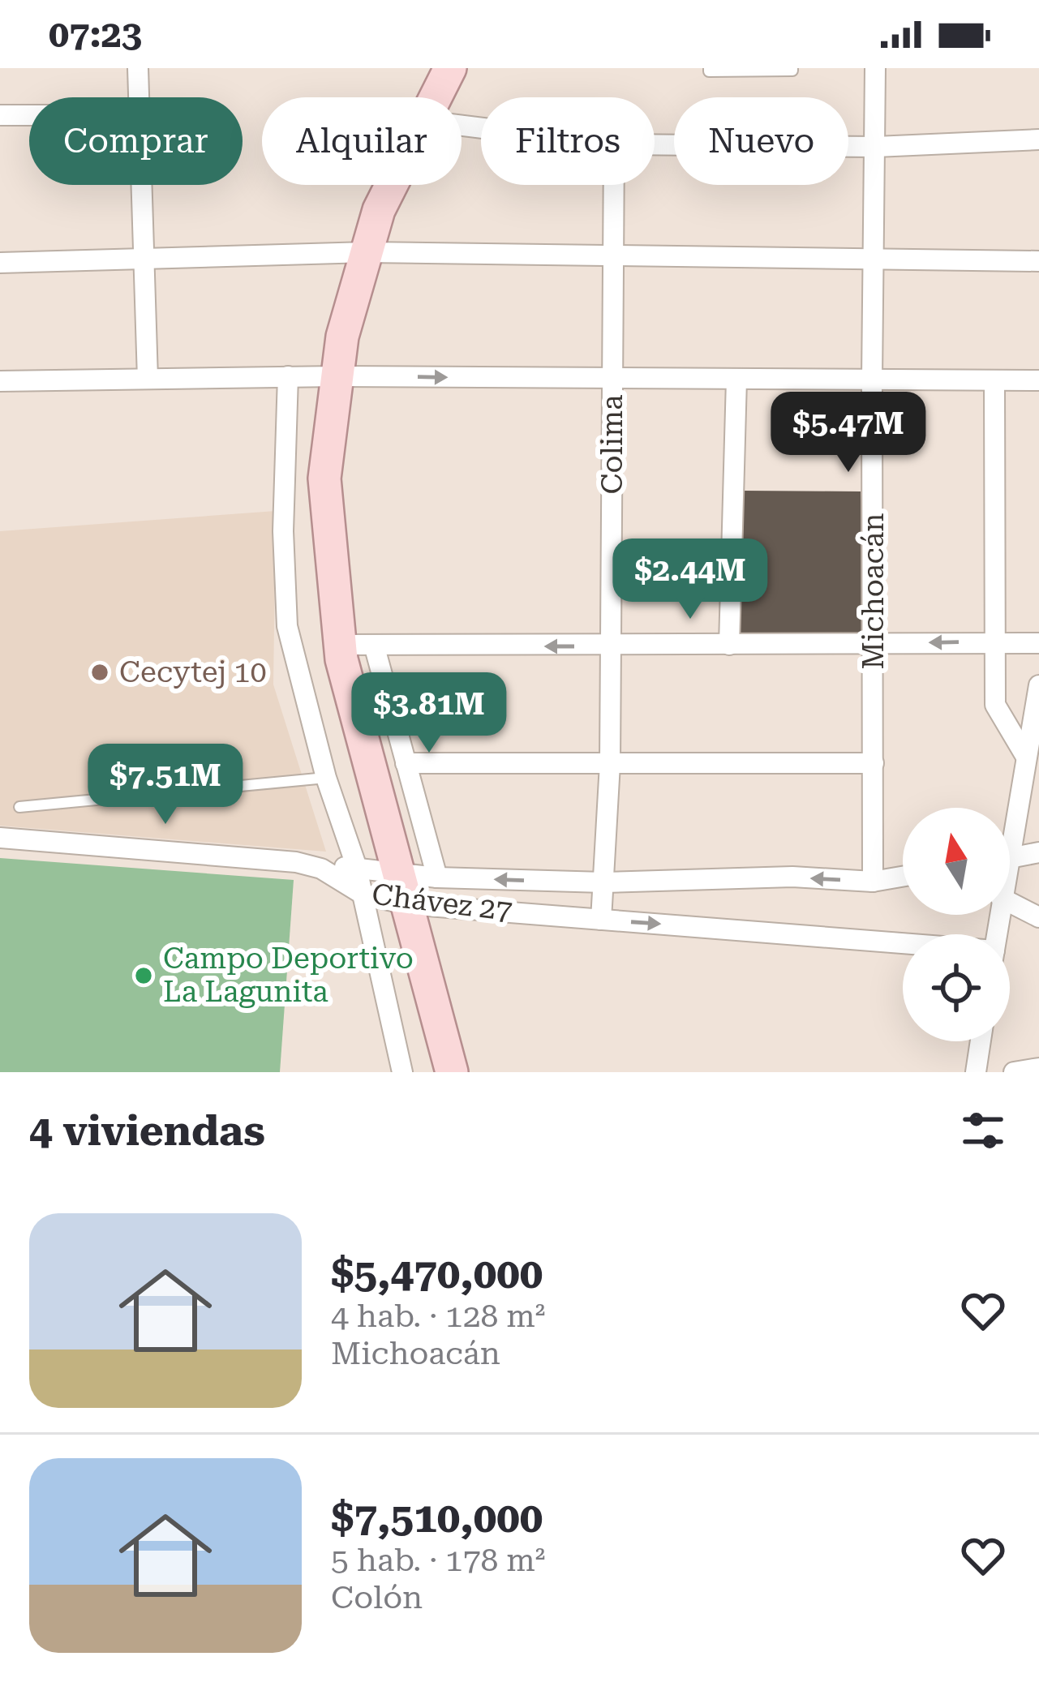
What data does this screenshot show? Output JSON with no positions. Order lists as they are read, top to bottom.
{
  "streets": {
    "street": ["Colima", "Michoacán", "Chávez 27"]
  },
  "crossings": [
    ["Colima", "Chávez 27"],
    ["Michoacán", "Chávez 27"]
  ],
  "places": ["Cecytej 10", "Campo Deportivo La Lagunita"],
  "north": "top",
  "page": {
    "status": "07:23",
    "chip": [
      "Comprar",
      "Alquilar",
      "Filtros",
      "Nuevo"
    ],
    "price": [
      "$5.47M",
      "$2.44M",
      "$3.81M",
      "$7.51M"
    ],
    "heading": "4 viviendas",
    "list": [
      {
        "name": "$5,470,000",
        "note": "4 hab. · 128 m² · Michoacán"
      },
      {
        "name": "$7,510,000",
        "note": "5 hab. · 178 m² · Colón"
      }
    ]
  }
}
